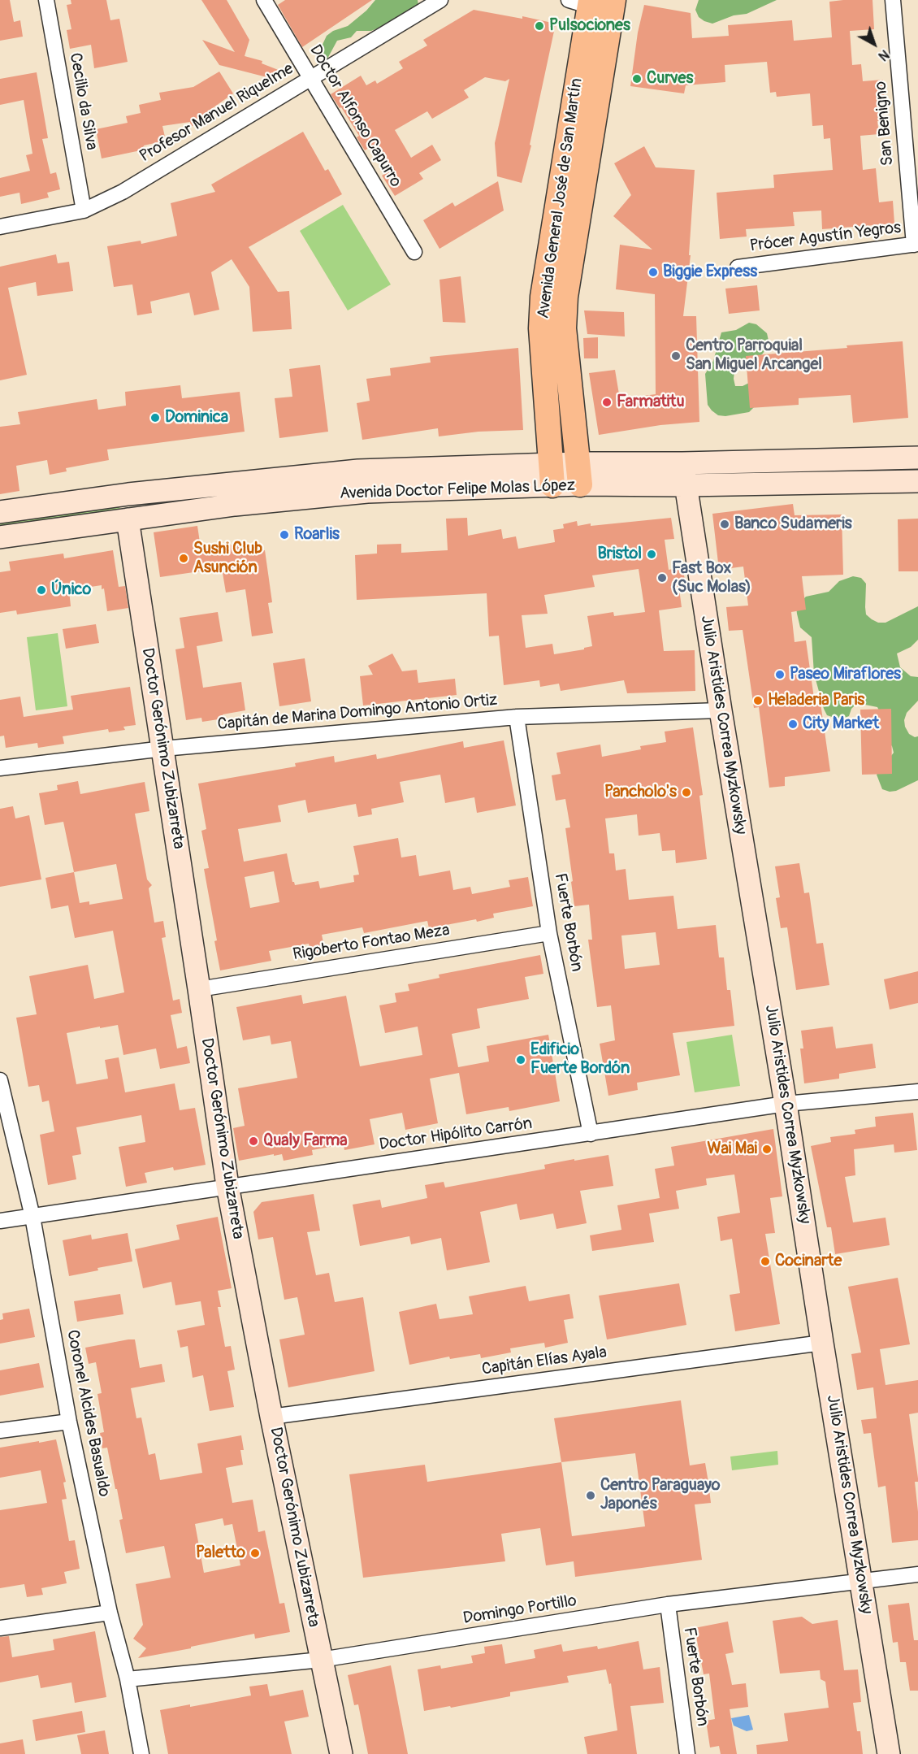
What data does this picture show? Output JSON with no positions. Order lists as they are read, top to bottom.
{
  "streets": {
    "main road": [
      "Avenida General José de San Martín",
      "Avenida Doctor Felipe Molas López",
      "Julio Aristides Correa Myzkowsky",
      "Doctor Gerónimo Zubizarreta"
    ],
    "street": [
      "Cecilio da Silva",
      "Profesor Manuel Riquelme",
      "Doctor Alfonso Capurro",
      "San Benigno",
      "Prócer Agustín Yegros",
      "Capitán de Marina Domingo Antonio Ortiz",
      "Fuerte Borbón",
      "Rigoberto Fontao Meza",
      "Doctor Hipólito Carrón",
      "Capitán Elías Ayala",
      "Coronel Alcides Basualdo",
      "Domingo Portillo"
    ]
  },
  "crossings": [
    ["Cecilio da Silva", "Profesor Manuel Riquelme"],
    ["Profesor Manuel Riquelme", "Doctor Alfonso Capurro"],
    ["San Benigno", "Prócer Agustín Yegros"],
    ["Avenida General José de San Martín", "Avenida Doctor Felipe Molas López"],
    ["Avenida Doctor Felipe Molas López", "Julio Aristides Correa Myzkowsky"],
    ["Avenida Doctor Felipe Molas López", "Doctor Gerónimo Zubizarreta"],
    ["Capitán de Marina Domingo Antonio Ortiz", "Julio Aristides Correa Myzkowsky"],
    ["Capitán de Marina Domingo Antonio Ortiz", "Doctor Gerónimo Zubizarreta"],
    ["Capitán de Marina Domingo Antonio Ortiz", "Fuerte Borbón"],
    ["Julio Aristides Correa Myzkowsky", "Doctor Hipólito Carrón"],
    ["Julio Aristides Correa Myzkowsky", "Capitán Elías Ayala"],
    ["Julio Aristides Correa Myzkowsky", "Domingo Portillo"],
    ["Doctor Gerónimo Zubizarreta", "Rigoberto Fontao Meza"],
    ["Doctor Gerónimo Zubizarreta", "Doctor Hipólito Carrón"],
    ["Doctor Gerónimo Zubizarreta", "Capitán Elías Ayala"],
    ["Doctor Gerónimo Zubizarreta", "Domingo Portillo"],
    ["Fuerte Borbón", "Rigoberto Fontao Meza"],
    ["Fuerte Borbón", "Doctor Hipólito Carrón"],
    ["Fuerte Borbón", "Domingo Portillo"],
    ["Doctor Hipólito Carrón", "Coronel Alcides Basualdo"],
    ["Coronel Alcides Basualdo", "Domingo Portillo"]
  ],
  "places": [
    "Pulsociones",
    "Curves",
    "Biggie Express",
    "Centro Parroquial San Miguel Arcangel",
    "Farmatitu",
    "Dominica",
    "Banco Sudameris",
    "Roarlis",
    "Bristol",
    "Sushi Club Asunción",
    "Fast Box (Suc Molas)",
    "Único",
    "Paseo Miraflores",
    "Heladeria Paris",
    "City Market",
    "Pancholo's",
    "Edificio Fuerte Bordón",
    "Qualy Farma",
    "Wai Mai",
    "Cocinarte",
    "Centro Paraguayo Japonés",
    "Paletto"
  ],
  "north": "bottom right"
}
